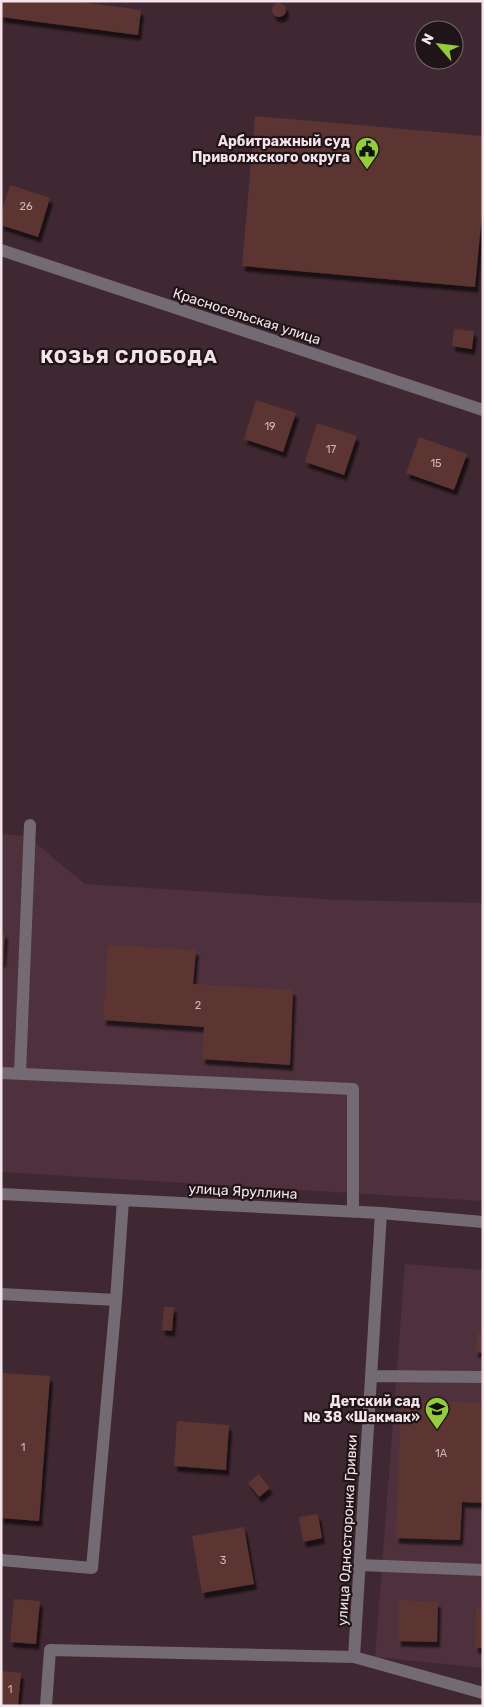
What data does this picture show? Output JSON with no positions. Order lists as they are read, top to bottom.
{
  "streets": {
    "street": ["Красносельская улица", "улица Яруллина", "улица Односторонка Гривки"]
  },
  "crossings": [
    ["улица Яруллина", "улица Односторонка Гривки"]
  ],
  "districts": ["КОЗЬЯ СЛОБОДА"],
  "places": {
    "public building": ["Арбитражный суд Приволжского округа"],
    "school or university": ["Детский сад № 38 «Шакмак»"]
  },
  "house_numbers": [
    "26",
    "19",
    "17",
    "15",
    "2",
    "1",
    "1А",
    "3",
    "1"
  ],
  "north": "top left"
}
